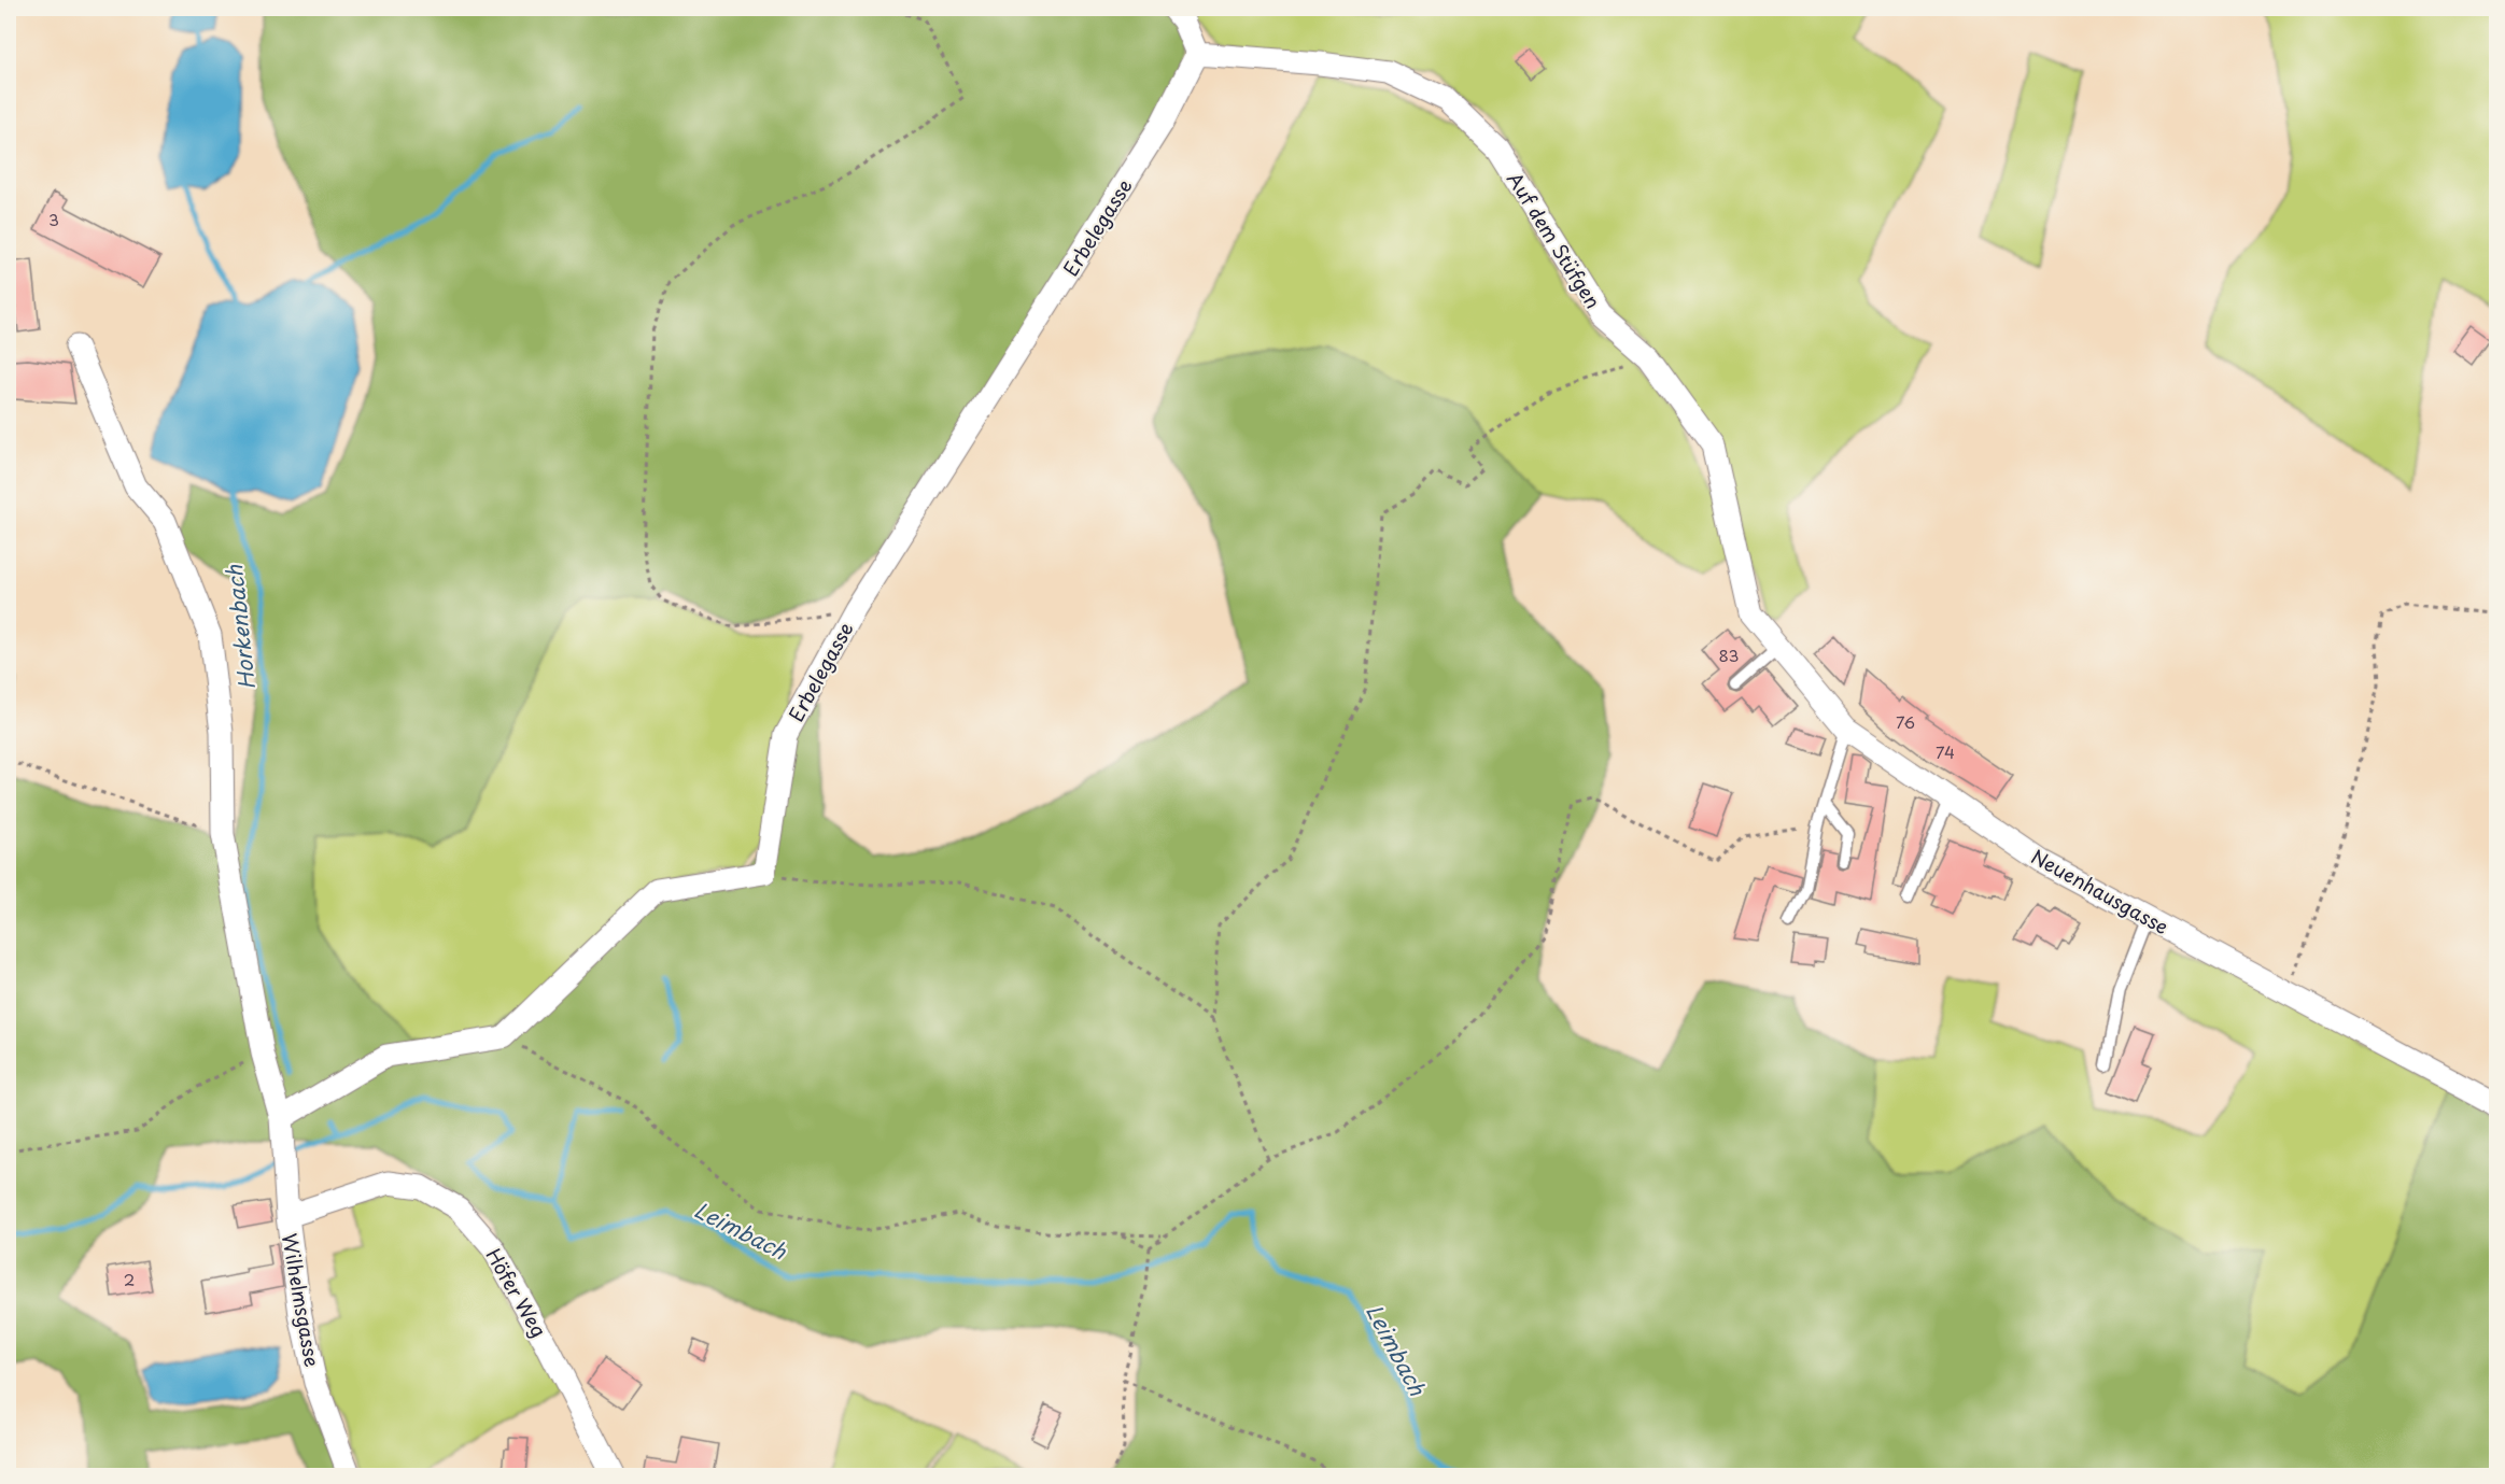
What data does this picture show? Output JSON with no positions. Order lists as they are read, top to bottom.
{
  "streets": {
    "street": [
      "Erbelegasse",
      "Auf dem Stüfgen",
      "Neuenhausgasse",
      "Höfer Weg",
      "Wilhelmsgasse"
    ]
  },
  "crossings": [
    ["Erbelegasse", "Auf dem Stüfgen"],
    ["Auf dem Stüfgen", "Neuenhausgasse"],
    ["Höfer Weg", "Wilhelmsgasse"]
  ],
  "water": ["Horkenbach", "Leimbach"],
  "house_numbers": [
    "3",
    "83",
    "76",
    "74",
    "2"
  ]
}
